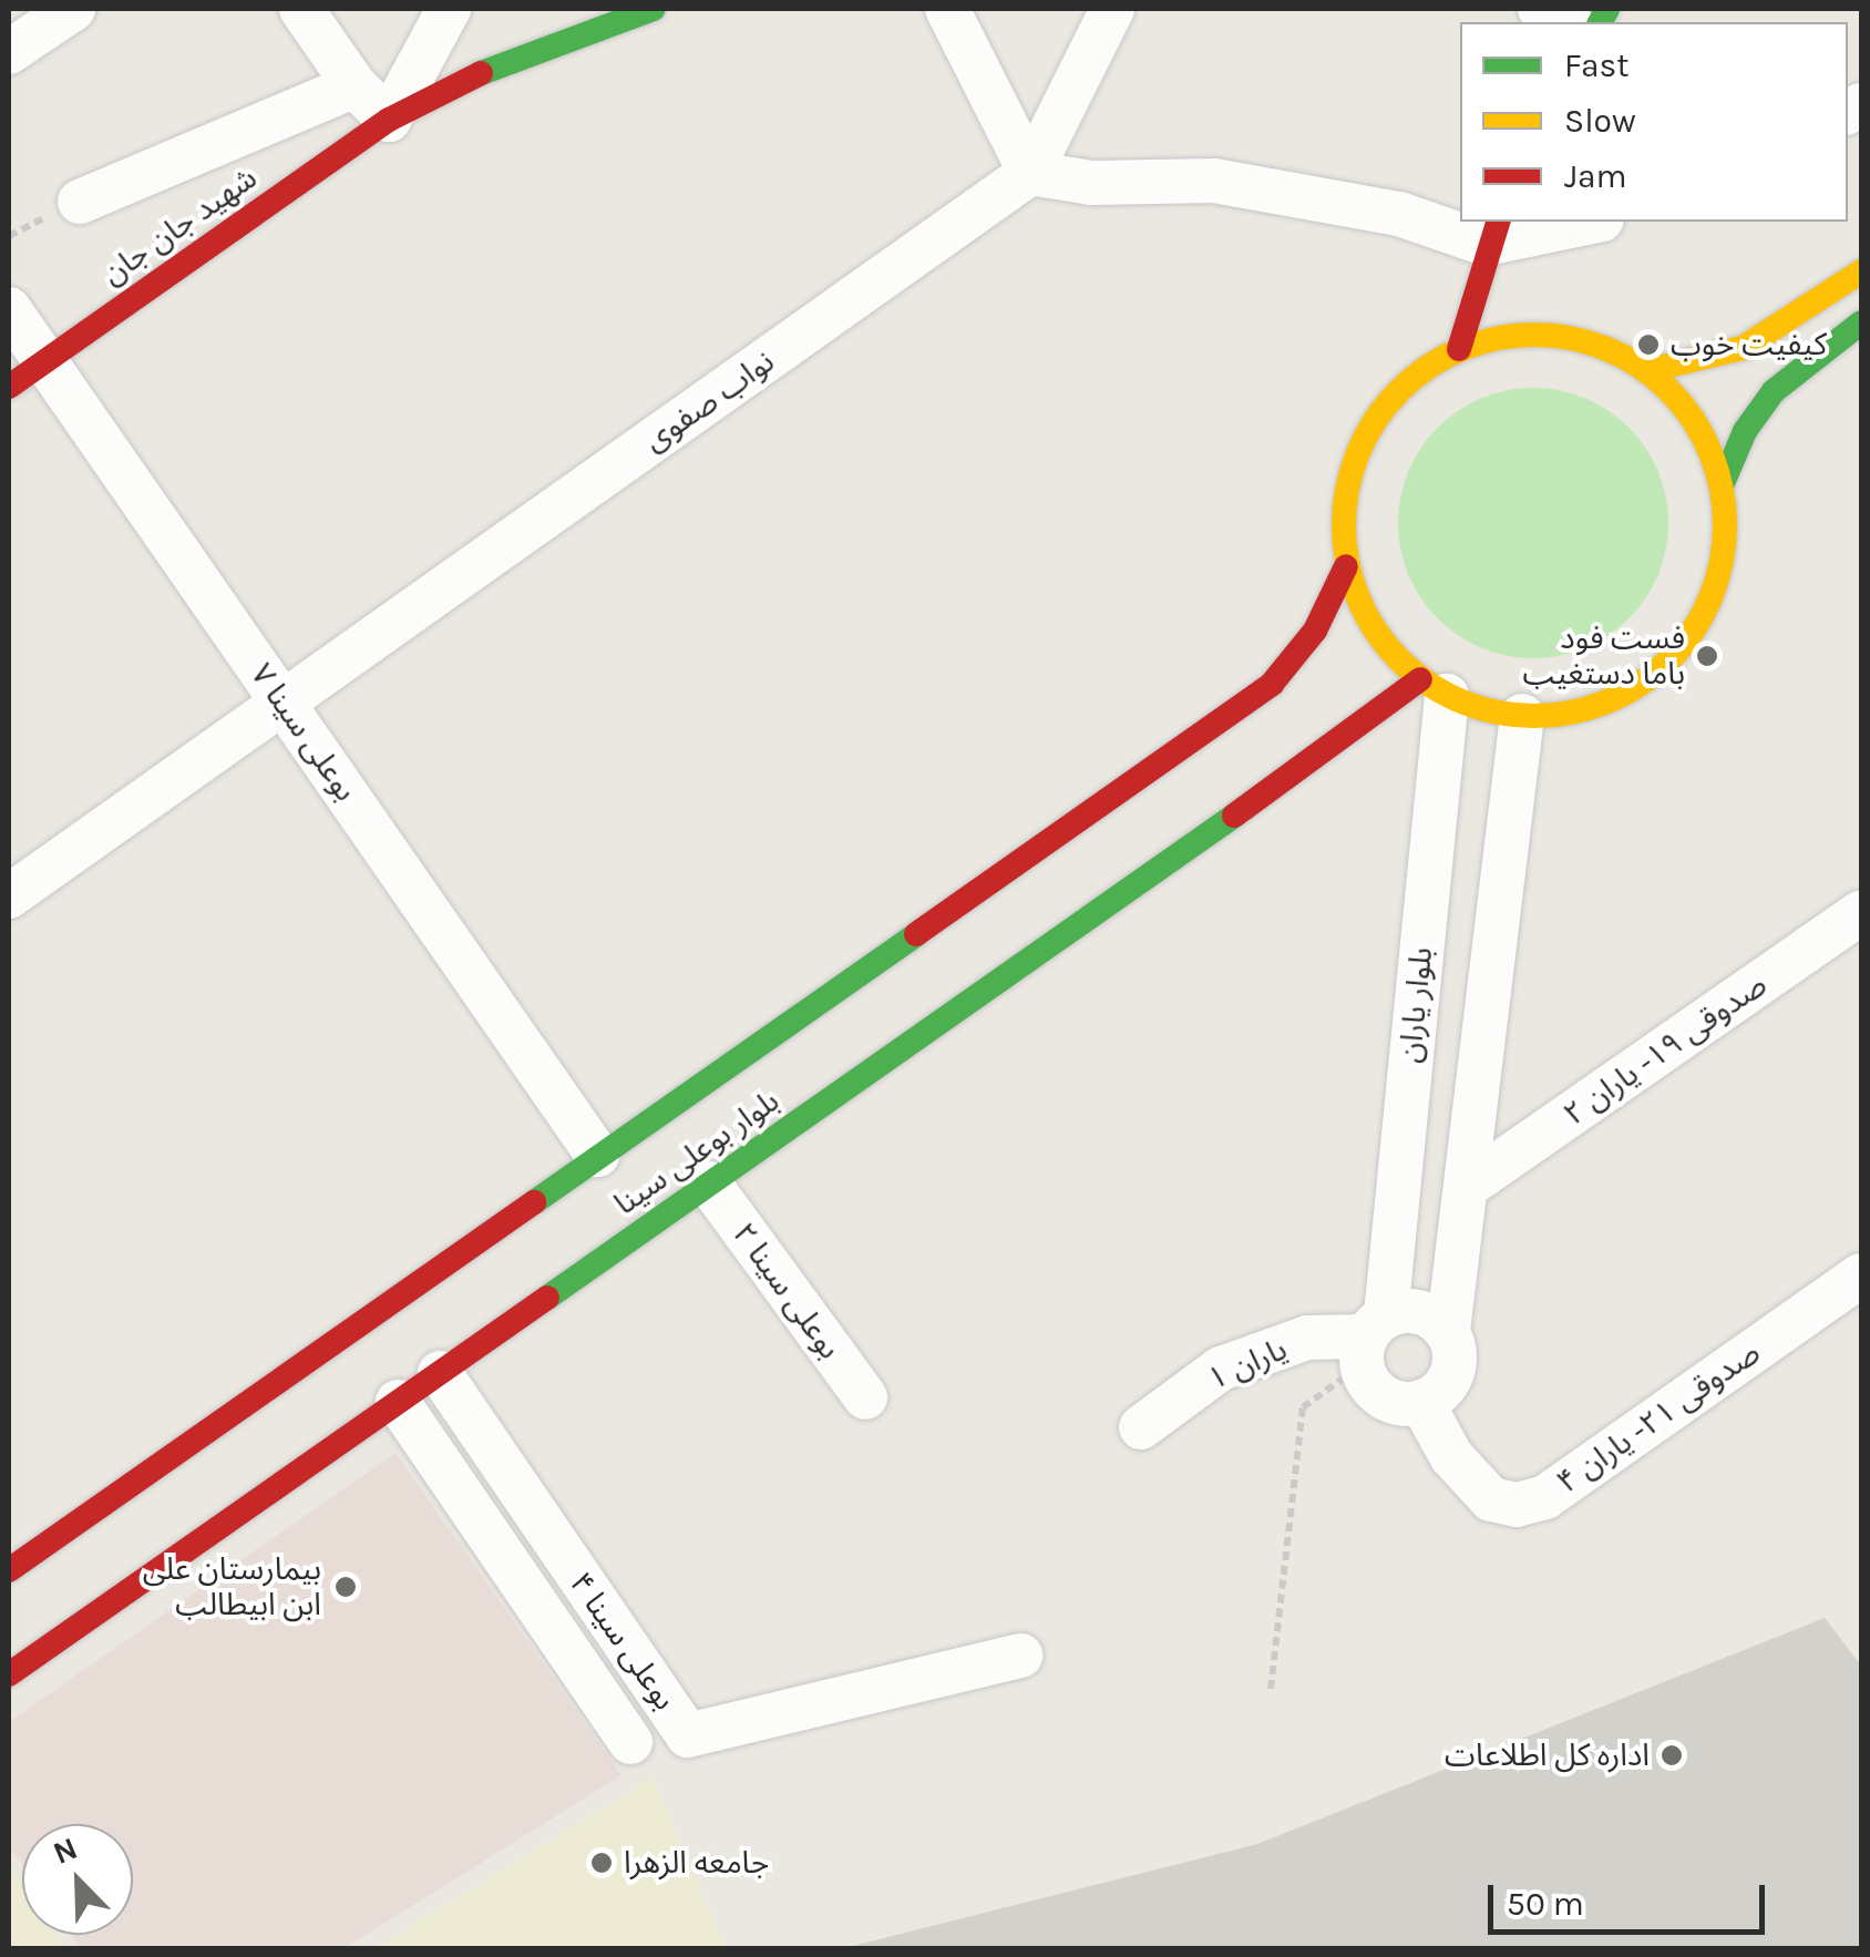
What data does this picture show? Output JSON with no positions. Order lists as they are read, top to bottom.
{
  "streets": {
    "main road": ["شهید جان جان", "بلوار بوعلی سینا"],
    "street": [
      "نواب صفوی",
      "بوعلی سینا ۷",
      "بلوار یاران",
      "صدوقی ۱۹- یاران ۲",
      "بوعلی سینا ۲",
      "یاران ۱",
      "صدوقی ۲۱- یاران ۴",
      "بوعلی سینا ۴"
    ]
  },
  "crossings": [
    ["شهید جان جان", "بوعلی سینا ۷"],
    ["نواب صفوی", "بوعلی سینا ۷"],
    ["بوعلی سینا ۷", "بلوار بوعلی سینا"],
    ["بلوار یاران", "بلوار بوعلی سینا"],
    ["بلوار یاران", "یاران ۱"],
    ["بلوار یاران", "صدوقی ۲۱- یاران ۴"],
    ["بلوار بوعلی سینا", "بوعلی سینا ۲"],
    ["بلوار بوعلی سینا", "بوعلی سینا ۴"],
    ["یاران ۱", "صدوقی ۲۱- یاران ۴"]
  ],
  "places": [
    "کیفیت خوب",
    "فست فود باما دستغیب",
    "بیمارستان علی ابن ابیطالب",
    "اداره کل اطلاعات",
    "جامعه الزهرا"
  ],
  "legend": ["Fast", "Slow", "Jam"],
  "scale_bar": "50 m",
  "north": "top left"
}
